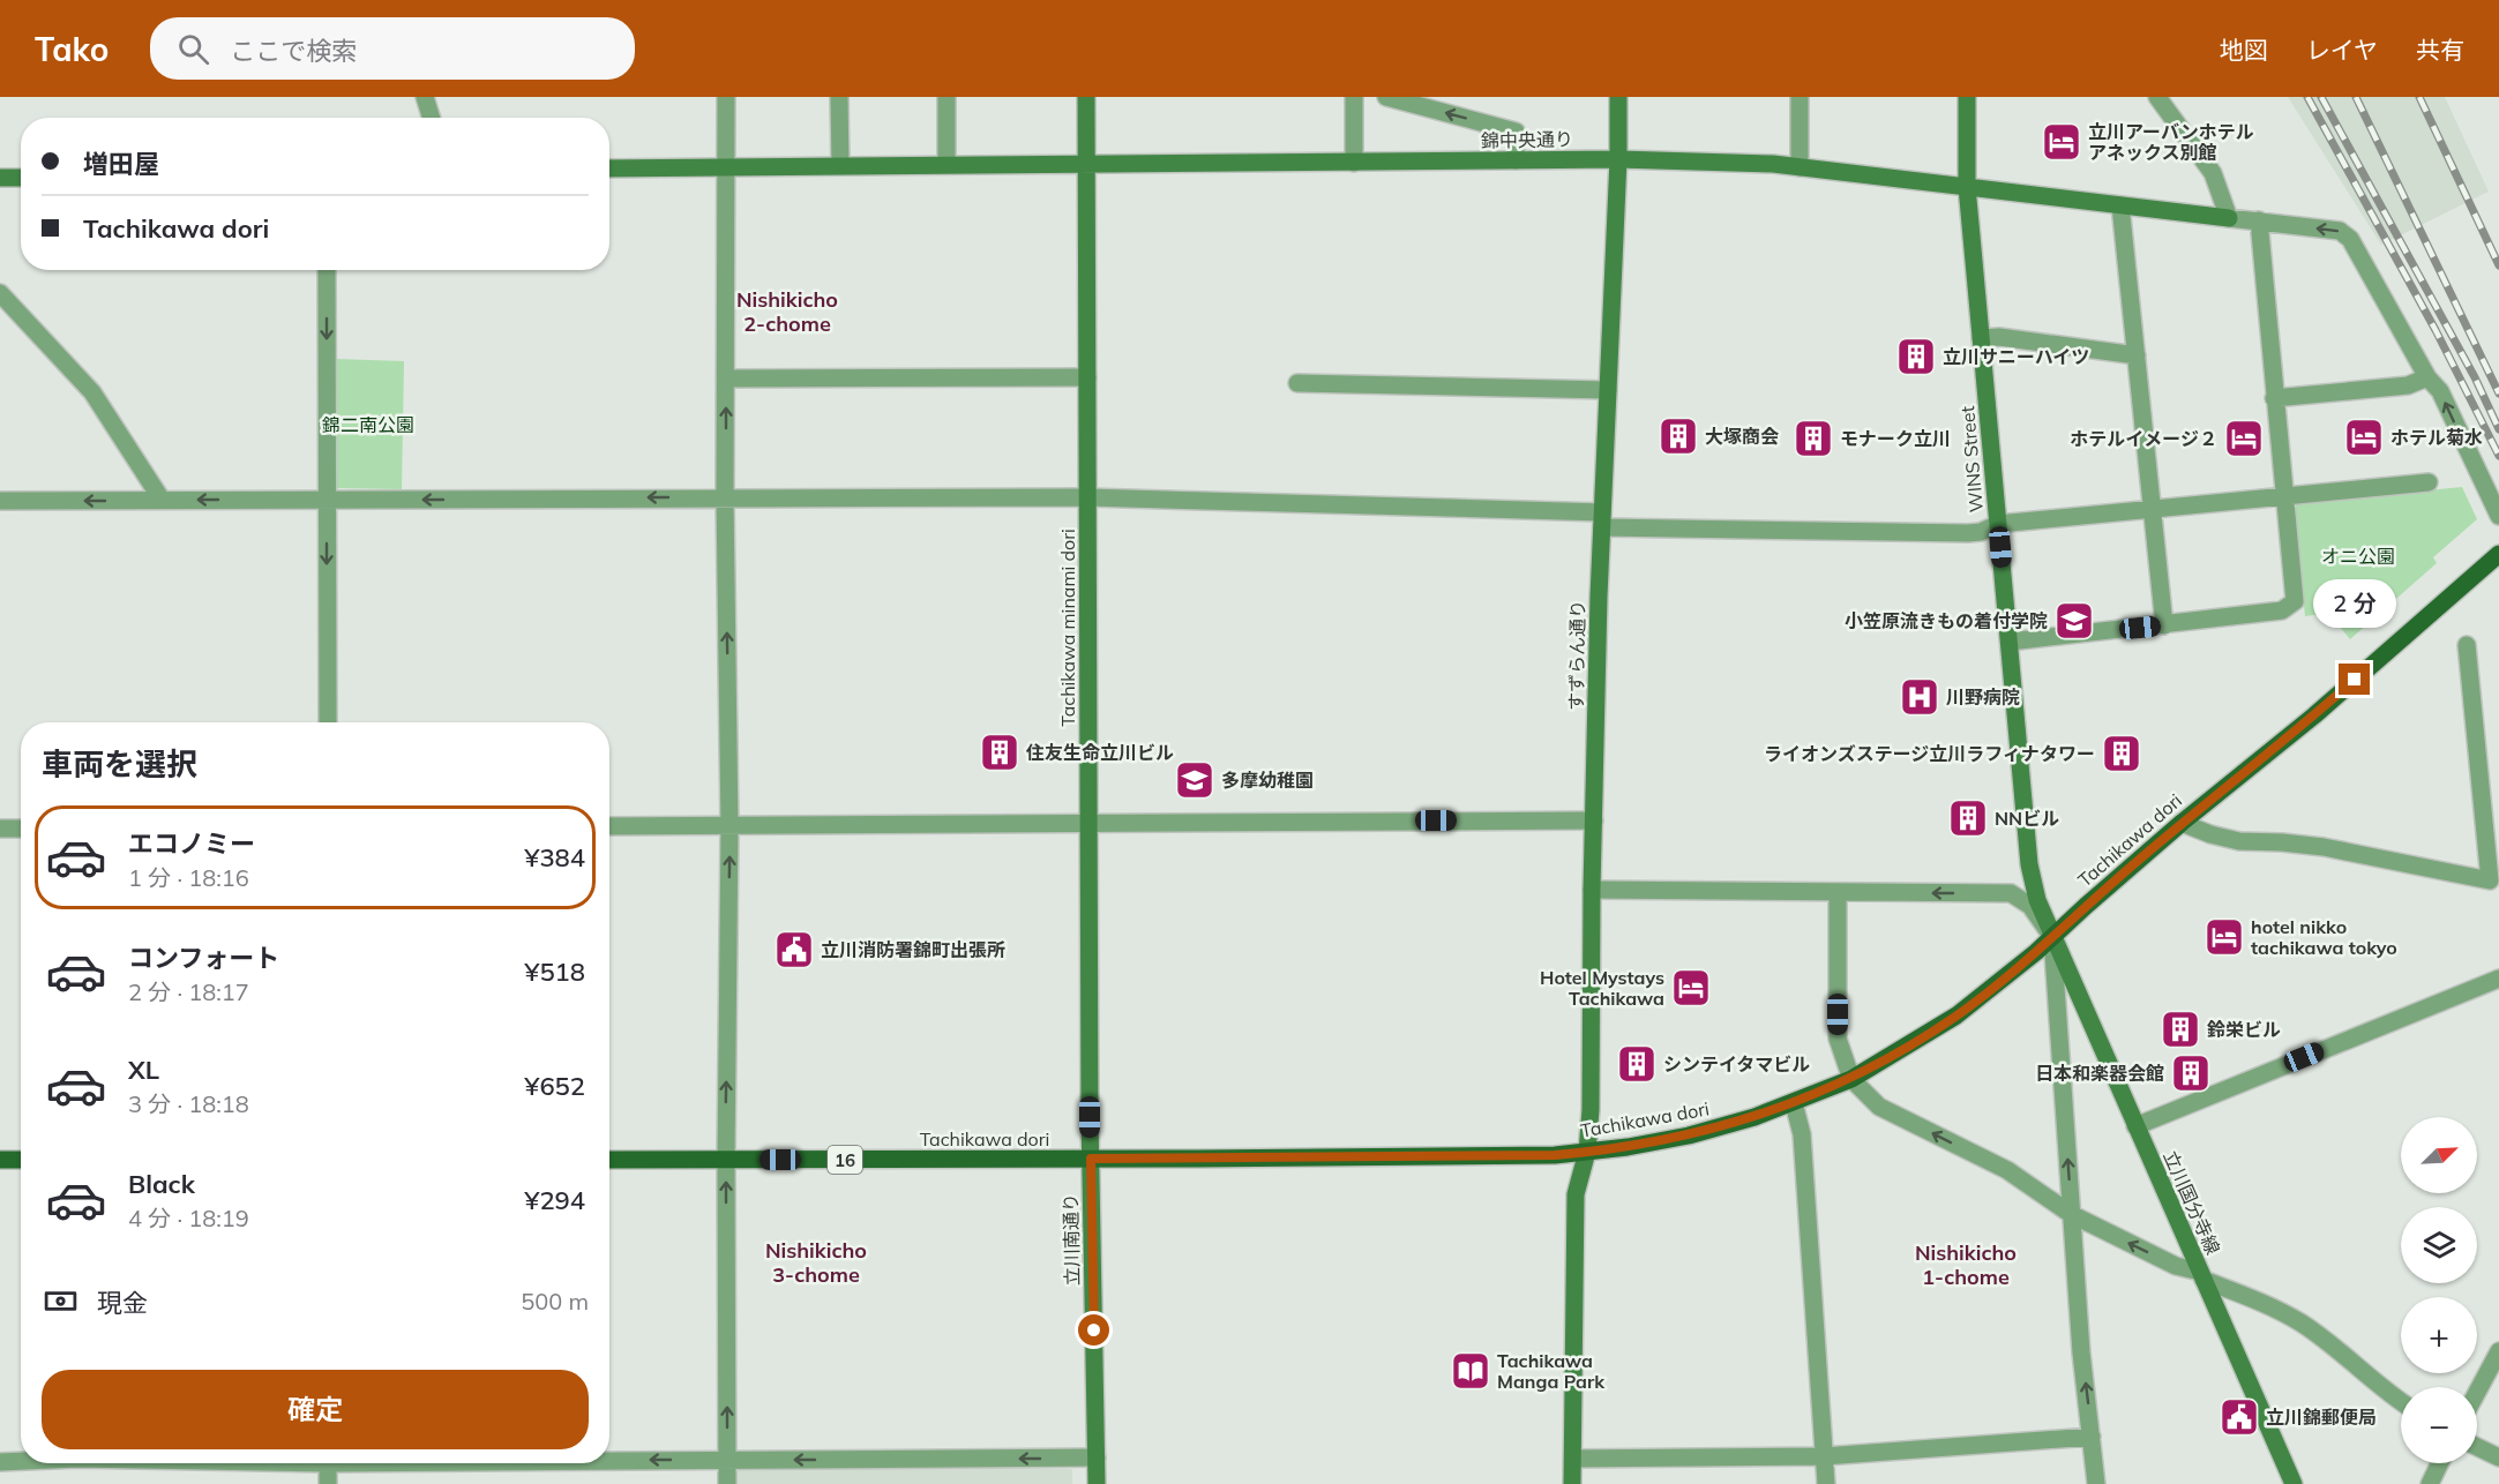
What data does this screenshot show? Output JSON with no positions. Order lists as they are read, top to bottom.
{
  "streets": {
    "main road": ["Tachikawa dori", "16"],
    "street": [
      "錦中央通り",
      "WINS Street",
      "Tachikawa minami dori",
      "すずらん通り",
      "立川国分寺線",
      "立川南通り"
    ]
  },
  "crossings": [
    ["錦中央通り", "WINS Street"],
    ["錦中央通り", "Tachikawa minami dori"],
    ["錦中央通り", "すずらん通り"],
    ["WINS Street", "Tachikawa dori"],
    ["WINS Street", "立川国分寺線"],
    ["Tachikawa minami dori", "Tachikawa dori"],
    ["Tachikawa minami dori", "立川南通り"],
    ["すずらん通り", "Tachikawa dori"],
    ["Tachikawa dori", "立川国分寺線"],
    ["Tachikawa dori", "立川南通り"]
  ],
  "districts": ["Nishikicho 2-chome", "Nishikicho 3-chome", "Nishikicho 1-chome"],
  "parks": ["錦二南公園", "オニ公園"],
  "places": {
    "hotel": [
      "立川アーバンホテル アネックス別館",
      "ホテル菊水",
      "ホテルイメージ２",
      "hotel nikko tachikawa tokyo",
      "Hotel Mystays Tachikawa"
    ],
    "building": [
      "立川サニーハイツ",
      "大塚商会",
      "モナーク立川",
      "住友生命立川ビル",
      "ライオンズステージ立川ラフィナタワー",
      "NNビル",
      "鈴栄ビル",
      "シンテイタマビル",
      "日本和楽器会館"
    ],
    "school or university": ["小笠原流きもの着付学院", "多摩幼稚園"],
    "hospital": ["川野病院"],
    "public building": ["立川消防署錦町出張所", "立川錦郵便局"],
    "library": ["Tachikawa Manga Park"]
  },
  "north": "top right",
  "page": {
    "header": "Tako",
    "search": "ここで検索",
    "nav": ["地図", "レイヤ", "共有"],
    "banner": ["増田屋", "Tachikawa dori"],
    "bubble": "2 分",
    "heading": "車両を選択",
    "list": [
      {
        "name": "エコノミー",
        "note": "1 分 · 18:16",
        "value": "¥384"
      },
      {
        "name": "コンフォート",
        "note": "2 分 · 18:17",
        "value": "¥518"
      },
      {
        "name": "XL",
        "note": "3 分 · 18:18",
        "value": "¥652"
      },
      {
        "name": "Black",
        "note": "4 分 · 18:19",
        "value": "¥294"
      }
    ],
    "map_buttons": ["+", "−"],
    "pay": ["現金", "500 m"],
    "buttons": "確定"
  }
}
